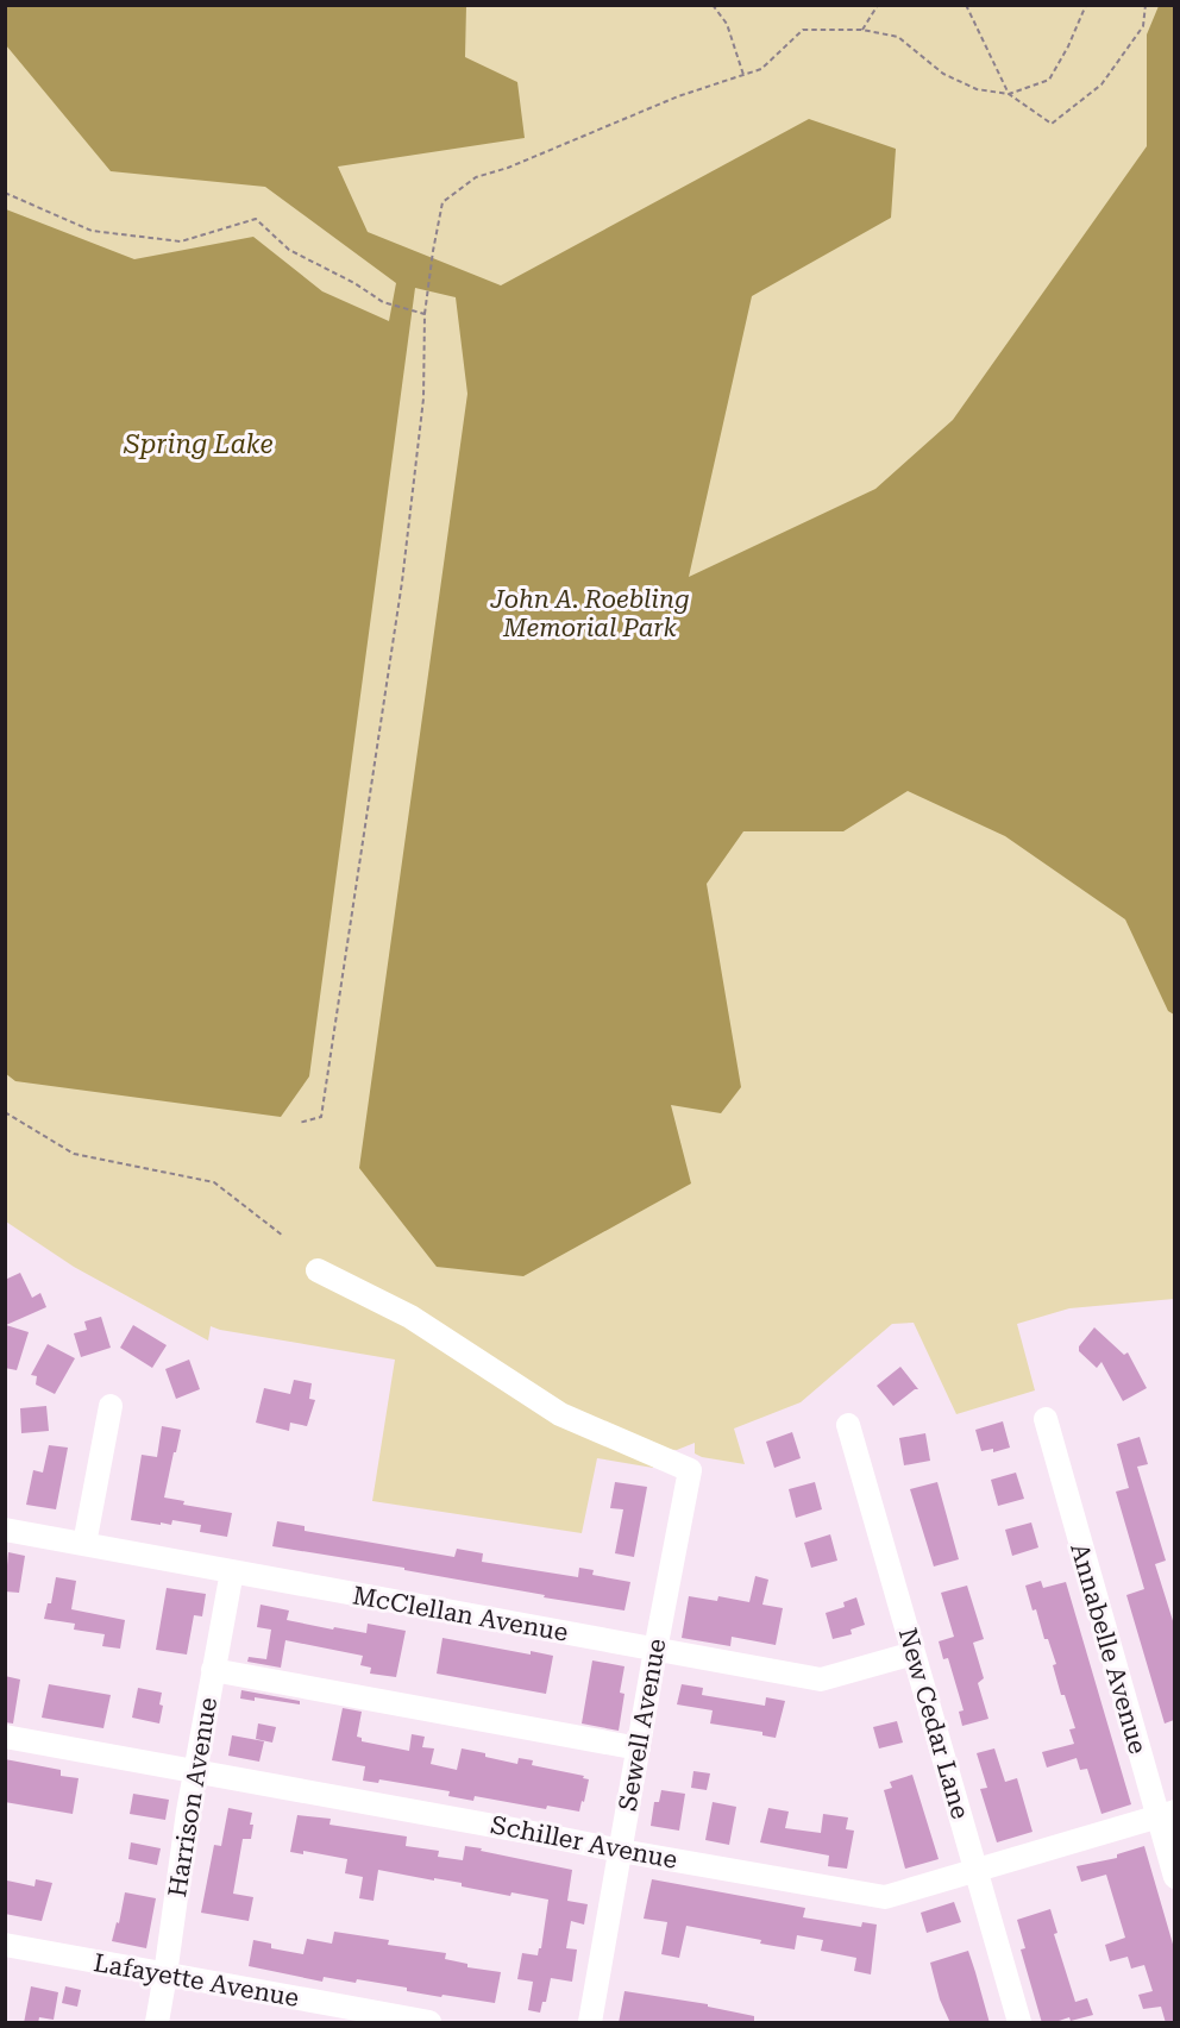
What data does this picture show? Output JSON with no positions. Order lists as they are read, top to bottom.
{
  "streets": {
    "street": [
      "McClellan Avenue",
      "Annabelle Avenue",
      "New Cedar Lane",
      "Sewell Avenue",
      "Harrison Avenue",
      "Schiller Avenue",
      "Lafayette Avenue"
    ]
  },
  "crossings": [
    ["McClellan Avenue", "New Cedar Lane"],
    ["McClellan Avenue", "Sewell Avenue"],
    ["McClellan Avenue", "Harrison Avenue"],
    ["Annabelle Avenue", "Schiller Avenue"],
    ["New Cedar Lane", "Schiller Avenue"],
    ["Sewell Avenue", "Schiller Avenue"],
    ["Harrison Avenue", "Schiller Avenue"],
    ["Harrison Avenue", "Lafayette Avenue"]
  ],
  "water": ["Spring Lake"],
  "parks": ["John A. Roebling Memorial Park"]
}
